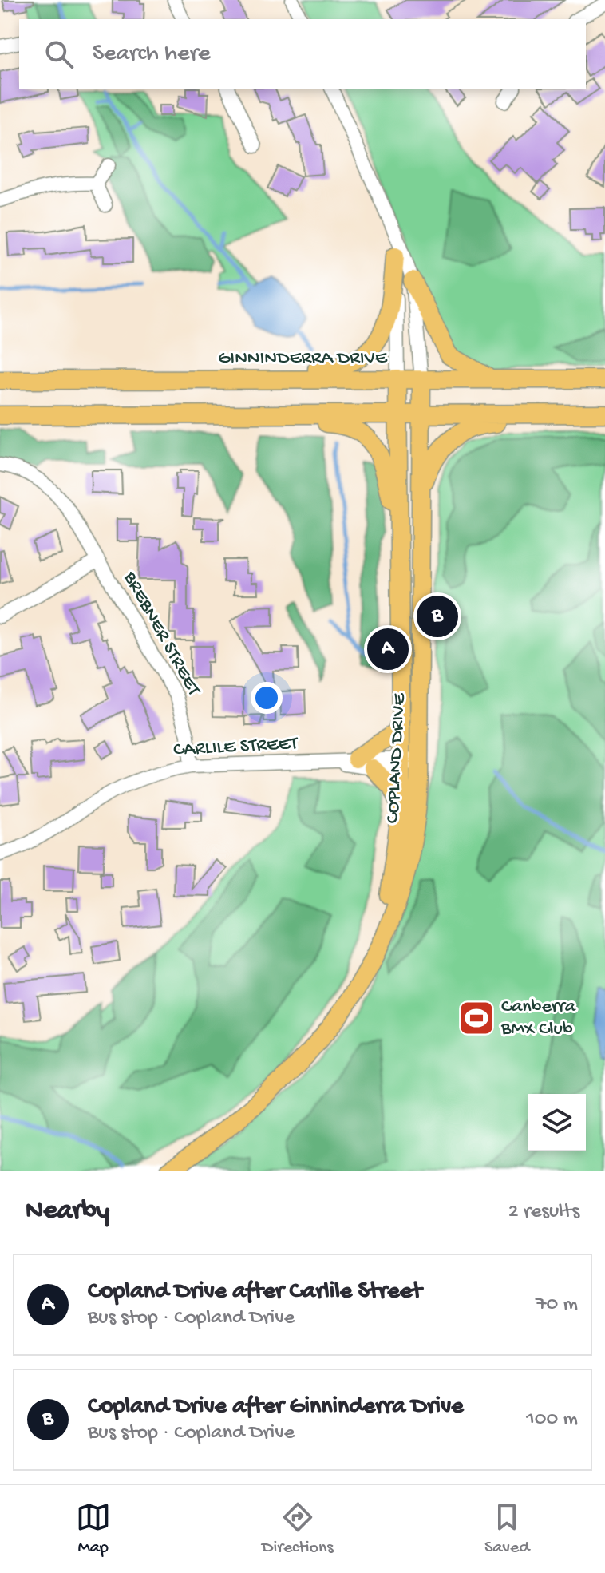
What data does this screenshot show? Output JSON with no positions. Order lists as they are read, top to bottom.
{
  "streets": {
    "main road": ["GINNINDERRA DRIVE", "COPLAND DRIVE"],
    "street": ["BREBNER STREET", "CARLILE STREET"]
  },
  "crossings": [
    ["GINNINDERRA DRIVE", "COPLAND DRIVE"],
    ["BREBNER STREET", "CARLILE STREET"],
    ["CARLILE STREET", "COPLAND DRIVE"]
  ],
  "places": {
    "sports": ["Canberra BMX Club"]
  },
  "page": {
    "search": "Search here",
    "pins": ["B", "A"],
    "heading": ["Nearby", "2 results"],
    "list": [
      {
        "mark": "A",
        "name": "Copland Drive after Carlile Street",
        "note": "Bus stop · Copland Drive",
        "value": "70 m"
      },
      {
        "mark": "B",
        "name": "Copland Drive after Ginninderra Drive",
        "note": "Bus stop · Copland Drive",
        "value": "100 m"
      }
    ],
    "nav": ["Map", "Directions", "Saved"]
  }
}
